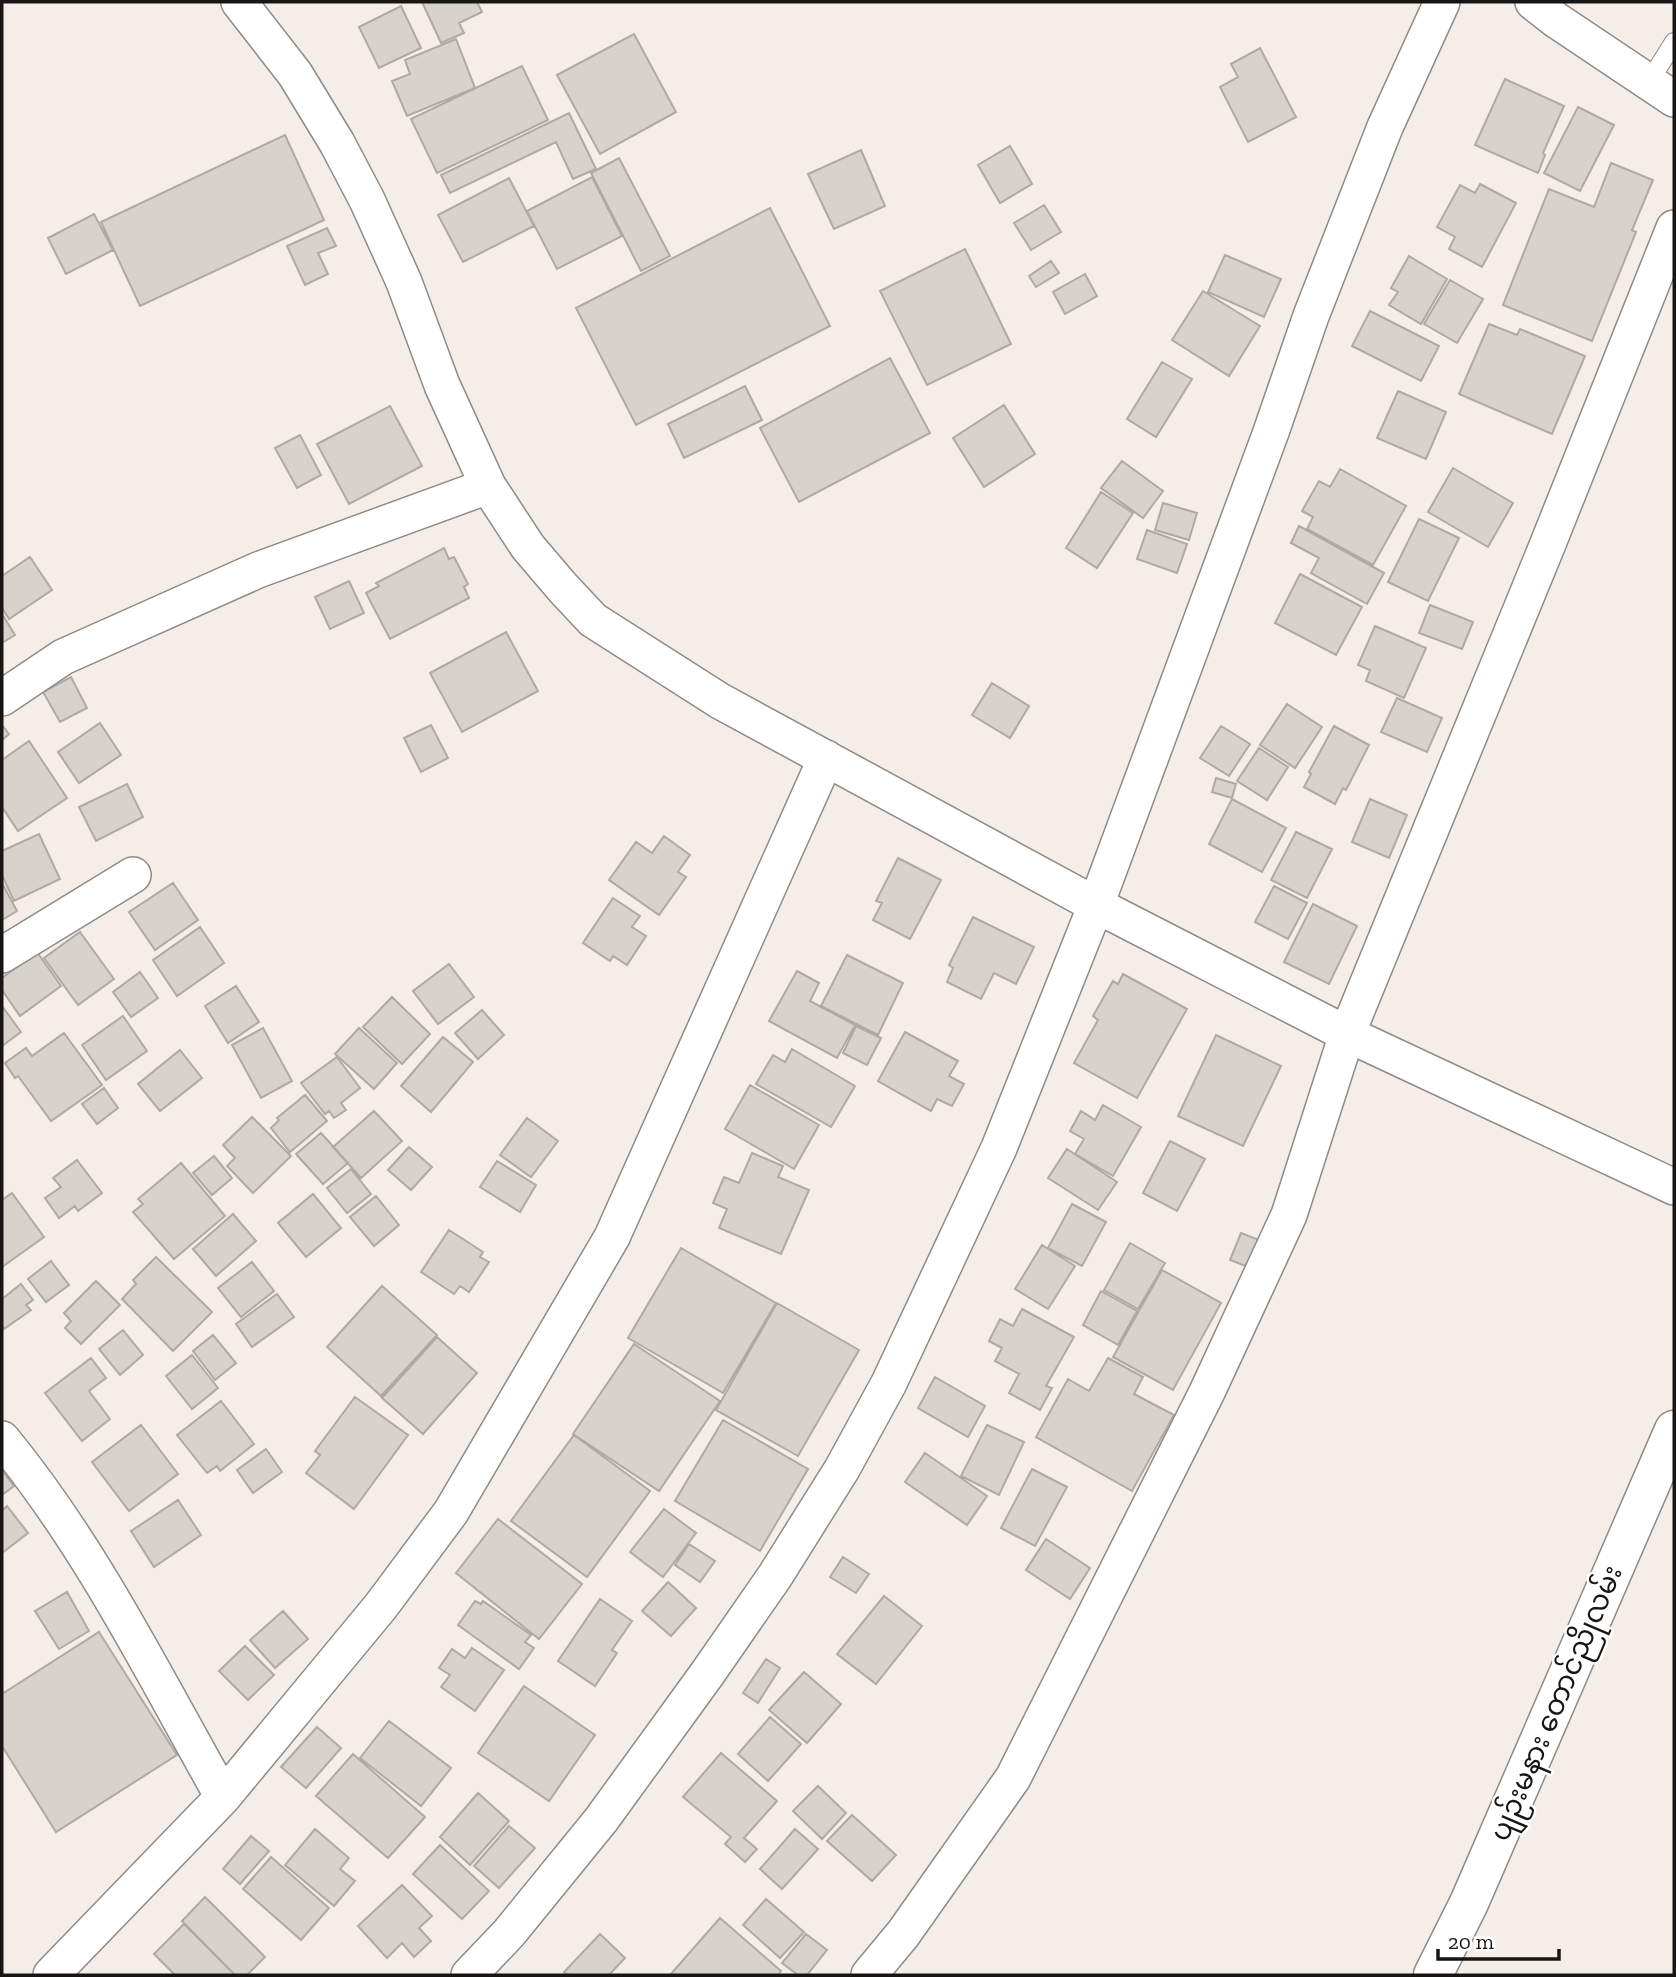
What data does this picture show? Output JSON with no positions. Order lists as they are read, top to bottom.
{
  "streets": {
    "main road": ["ပျဉ်းမနား တောင်ညိုလမ်း"]
  },
  "scale_bar": "20 m"
}
